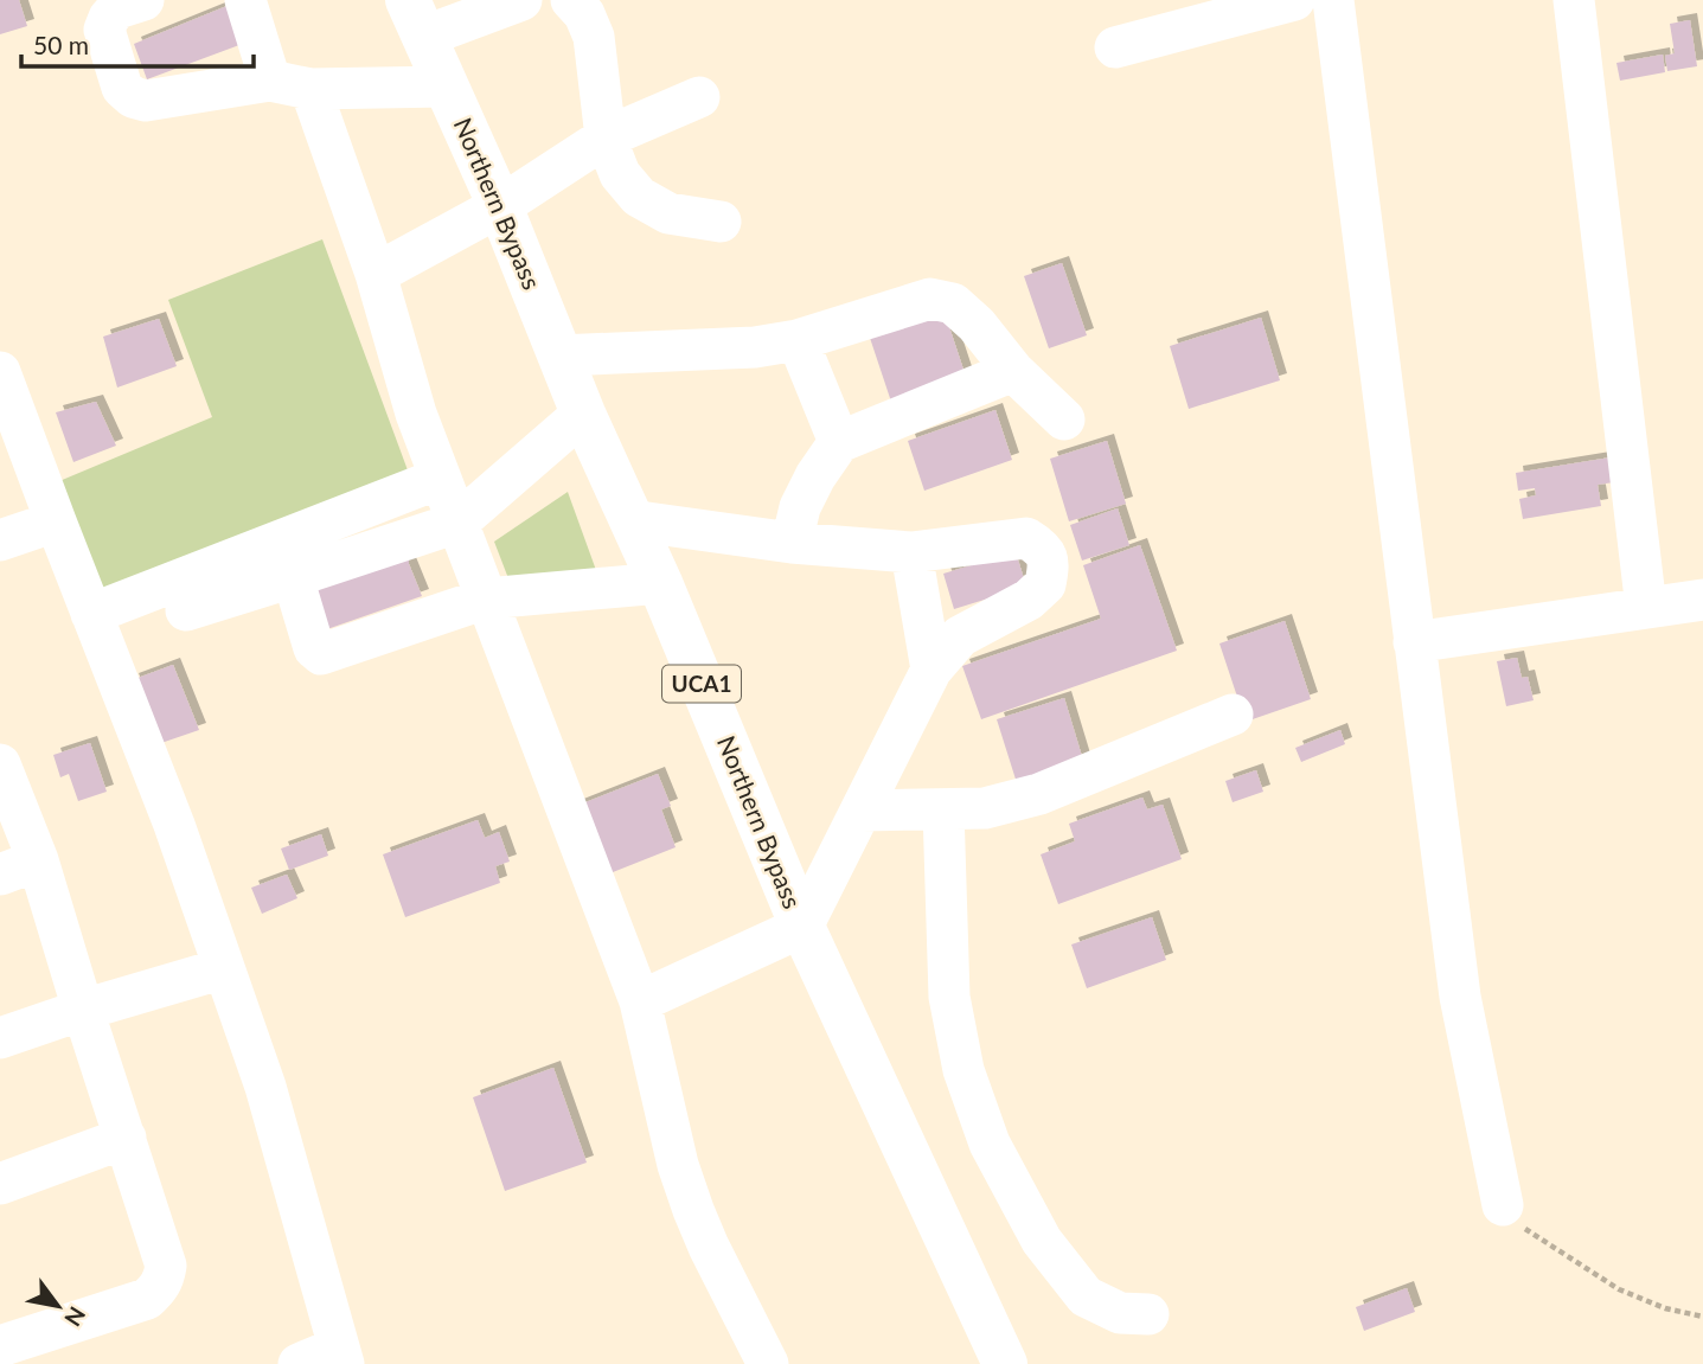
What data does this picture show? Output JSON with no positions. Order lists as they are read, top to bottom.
{
  "streets": {
    "main road": ["Northern Bypass", "UCA1"]
  },
  "scale_bar": "50 m",
  "north": "bottom right"
}
